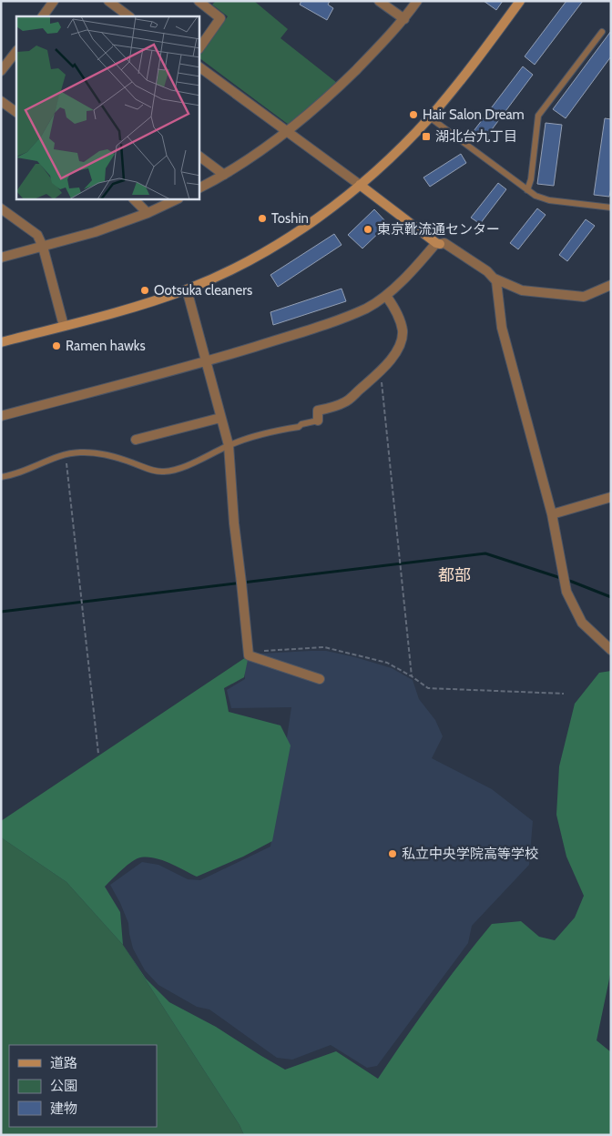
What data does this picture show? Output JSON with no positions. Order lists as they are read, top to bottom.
{
  "districts": ["都部"],
  "places": {
    "other": [
      "Hair Salon Dream",
      "Toshin",
      "東京靴流通センター",
      "Ootsuka cleaners",
      "Ramen hawks",
      "私立中央学院高等学校"
    ],
    "transit": ["湖北台九丁目"]
  },
  "legend": ["道路", "公園", "建物"]
}
